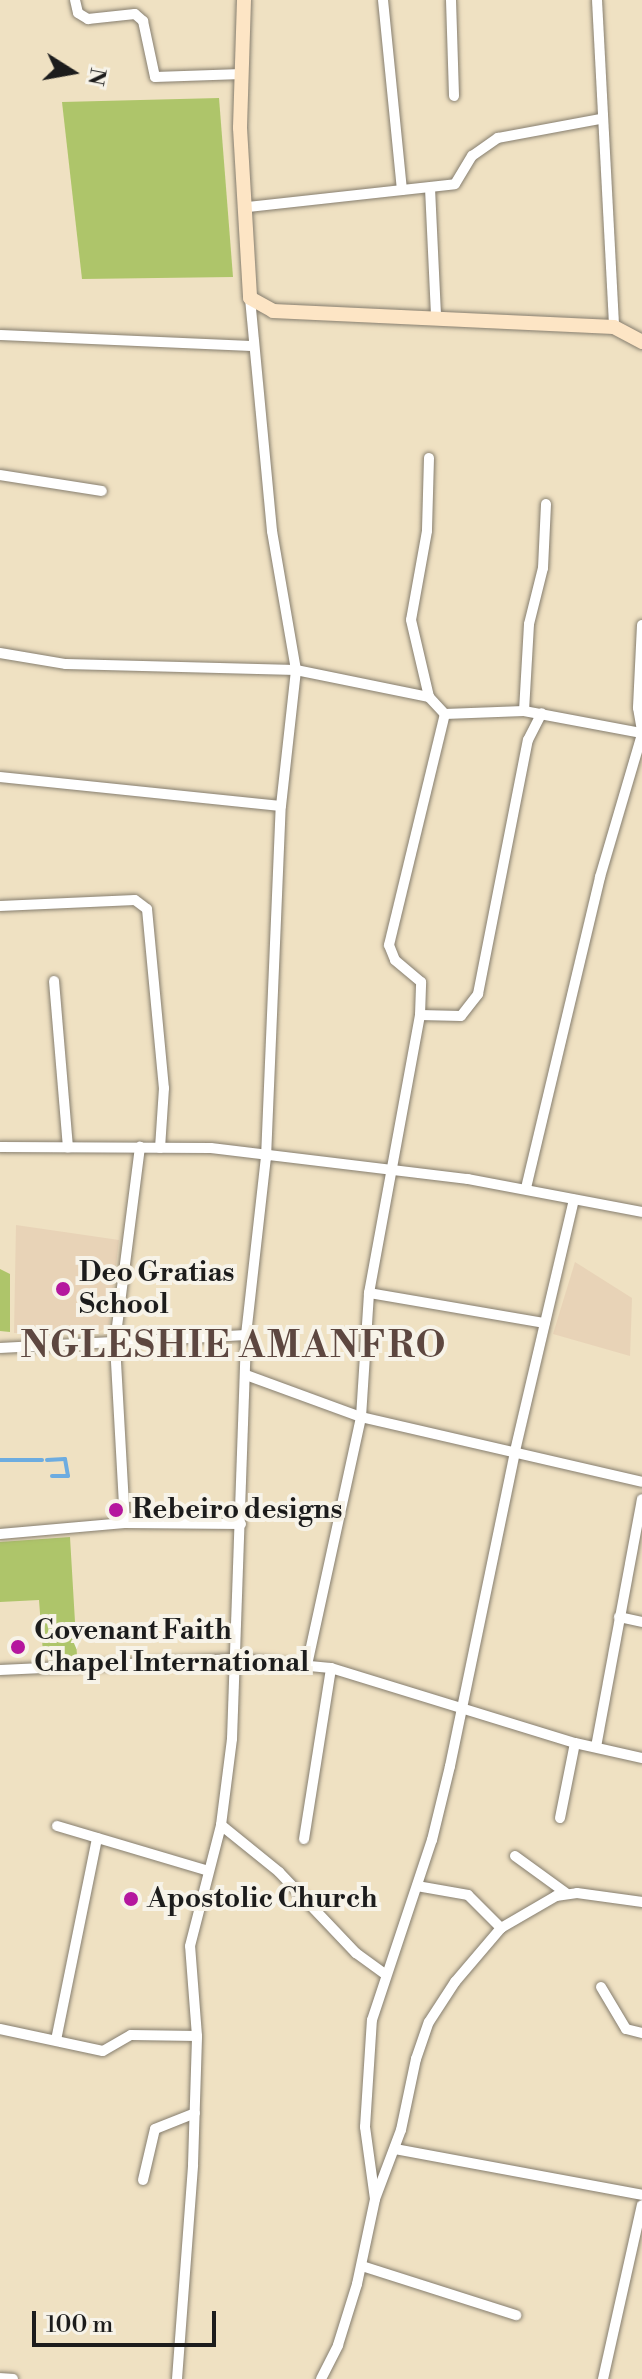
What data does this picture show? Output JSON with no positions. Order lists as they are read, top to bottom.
{
  "districts": ["NGLESHIE AMANFRO"],
  "places": [
    "Deo Gratias School",
    "Rebeiro designs",
    "Covenant Faith Chapel International",
    "Apostolic Church"
  ],
  "scale_bar": "100 m",
  "north": "right"
}
